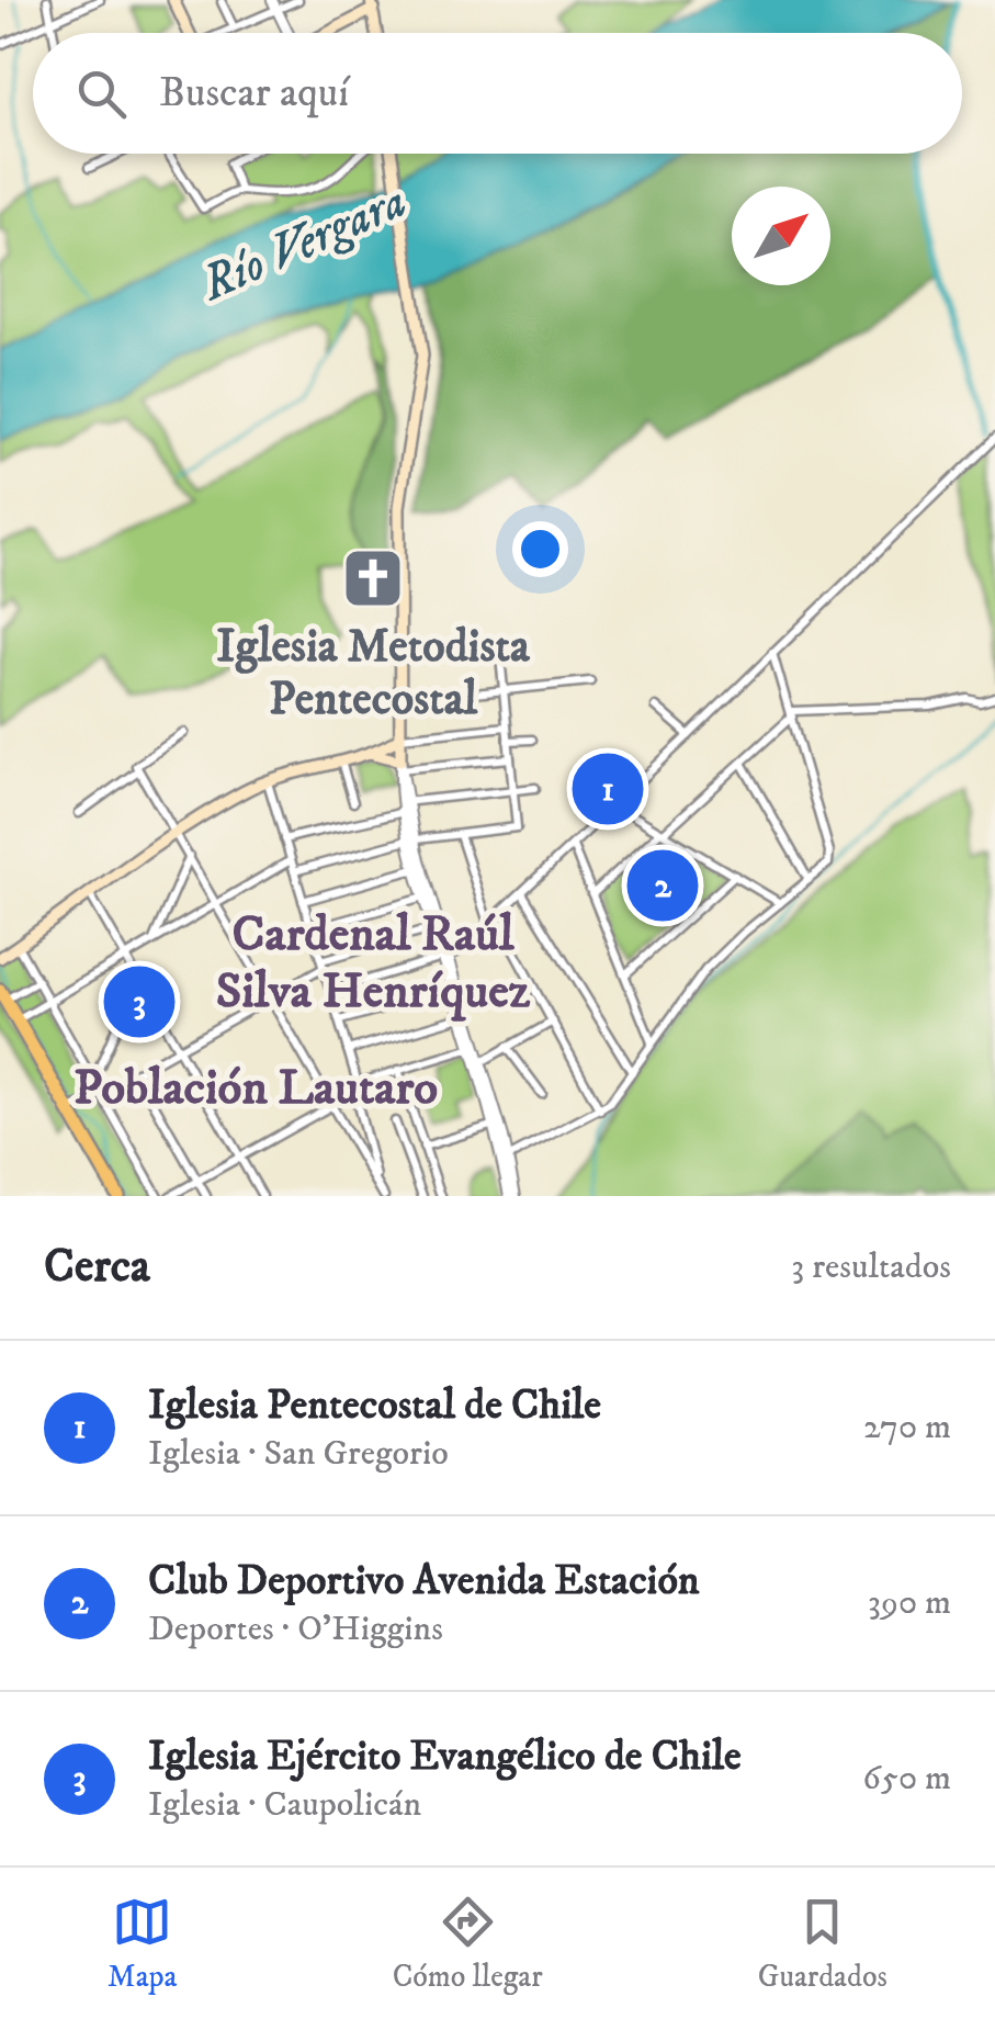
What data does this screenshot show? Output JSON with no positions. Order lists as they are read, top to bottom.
{
  "districts": ["Cardenal Raúl Silva Henríquez", "Población Lautaro"],
  "water": ["Río Vergara"],
  "places": {
    "church": ["Iglesia Metodista Pentecostal"]
  },
  "north": "top right",
  "page": {
    "search": "Buscar aquí",
    "pins": ["1", "2", "3"],
    "heading": ["Cerca", "3 resultados"],
    "list": [
      {
        "mark": "1",
        "name": "Iglesia Pentecostal de Chile",
        "note": "Iglesia · San Gregorio",
        "value": "270 m"
      },
      {
        "mark": "2",
        "name": "Club Deportivo Avenida Estación",
        "note": "Deportes · O'Higgins",
        "value": "390 m"
      },
      {
        "mark": "3",
        "name": "Iglesia Ejército Evangélico de Chile",
        "note": "Iglesia · Caupolicán",
        "value": "650 m"
      }
    ],
    "nav": ["Mapa", "Cómo llegar", "Guardados"]
  }
}
